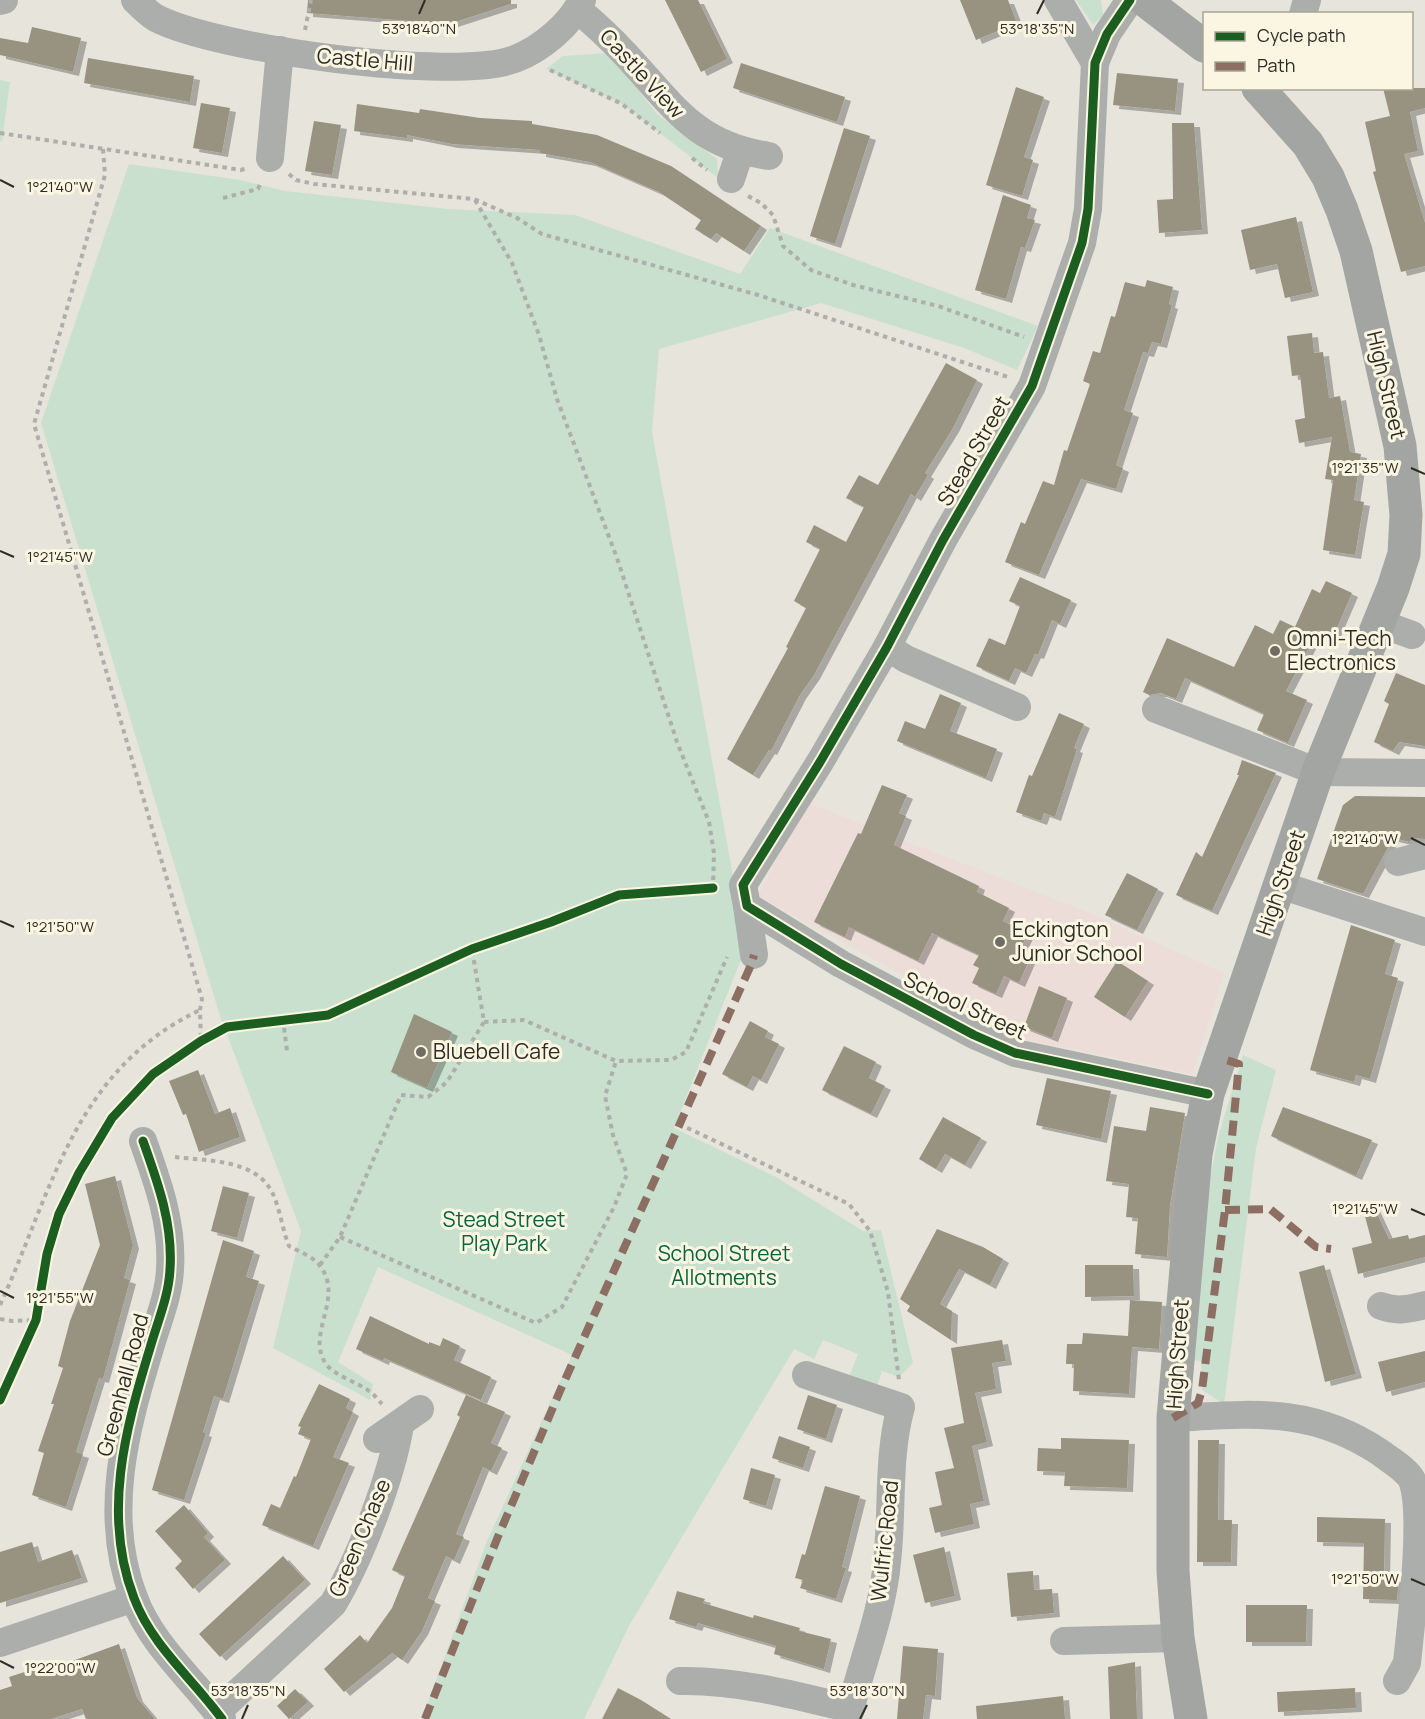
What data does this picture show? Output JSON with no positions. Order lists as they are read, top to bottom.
{
  "streets": {
    "main road": ["High Street"],
    "street": [
      "Castle Hill",
      "Castle View",
      "Stead Street",
      "School Street",
      "Greenhall Road",
      "Green Chase",
      "Wulfric Road"
    ]
  },
  "crossings": [
    ["Castle Hill", "Castle View"],
    ["High Street", "School Street"],
    ["Stead Street", "School Street"],
    ["Greenhall Road", "Green Chase"]
  ],
  "parks": ["Stead Street Play Park", "School Street Allotments"],
  "places": ["Omni-Tech Electronics", "Eckington Junior School", "Bluebell Cafe"],
  "legend": ["Cycle path", "Path"],
  "coordinates": [
    "53°18'40\"N",
    "53°18'35\"N",
    "1°21'40\"W",
    "1°21'35\"W",
    "1°21'45\"W",
    "1°21'50\"W",
    "1°21'55\"W",
    "1°22'00\"W",
    "53°18'30\"N"
  ]
}
